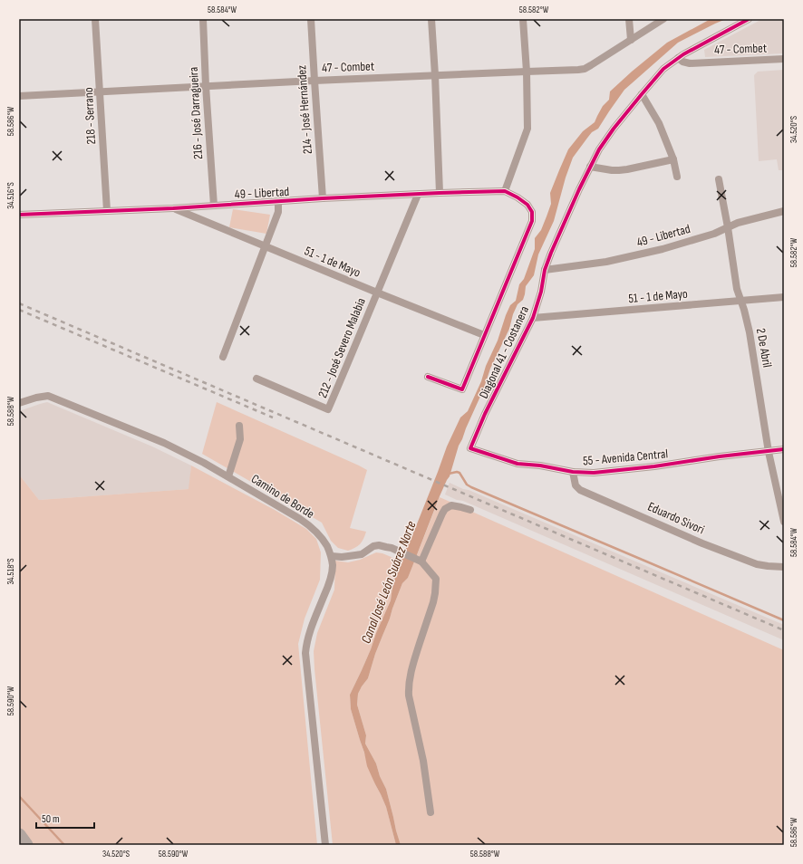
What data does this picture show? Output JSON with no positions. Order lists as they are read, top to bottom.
{
  "streets": {
    "street": [
      "47 - Combet",
      "214 - José Hernández",
      "216 - José Darragueira",
      "218 - Serrano",
      "49 - Libertad",
      "51 - 1 de Mayo",
      "212 - José Severo Malabia",
      "2 De Abril",
      "Diagonal 41 - Costanera",
      "55 - Avenida Central",
      "Camino de Borde",
      "Eduardo Sivori"
    ]
  },
  "crossings": [
    ["47 - Combet", "214 - José Hernández"],
    ["47 - Combet", "216 - José Darragueira"],
    ["47 - Combet", "218 - Serrano"],
    ["47 - Combet", "Diagonal 41 - Costanera"],
    ["214 - José Hernández", "49 - Libertad"],
    ["216 - José Darragueira", "49 - Libertad"],
    ["218 - Serrano", "49 - Libertad"],
    ["49 - Libertad", "51 - 1 de Mayo"],
    ["49 - Libertad", "212 - José Severo Malabia"],
    ["49 - Libertad", "2 De Abril"],
    ["49 - Libertad", "Diagonal 41 - Costanera"],
    ["51 - 1 de Mayo", "212 - José Severo Malabia"],
    ["51 - 1 de Mayo", "2 De Abril"],
    ["51 - 1 de Mayo", "Diagonal 41 - Costanera"],
    ["2 De Abril", "55 - Avenida Central"],
    ["Diagonal 41 - Costanera", "55 - Avenida Central"],
    ["55 - Avenida Central", "Eduardo Sivori"]
  ],
  "water": ["Canal José León Suárez Norte"],
  "scale_bar": "50 m",
  "coordinates": [
    "58.584°W",
    "58.582°W",
    "58.586°W",
    "34.520°S",
    "34.516°S",
    "58.588°W",
    "34.518°S",
    "58.590°W"
  ]
}
